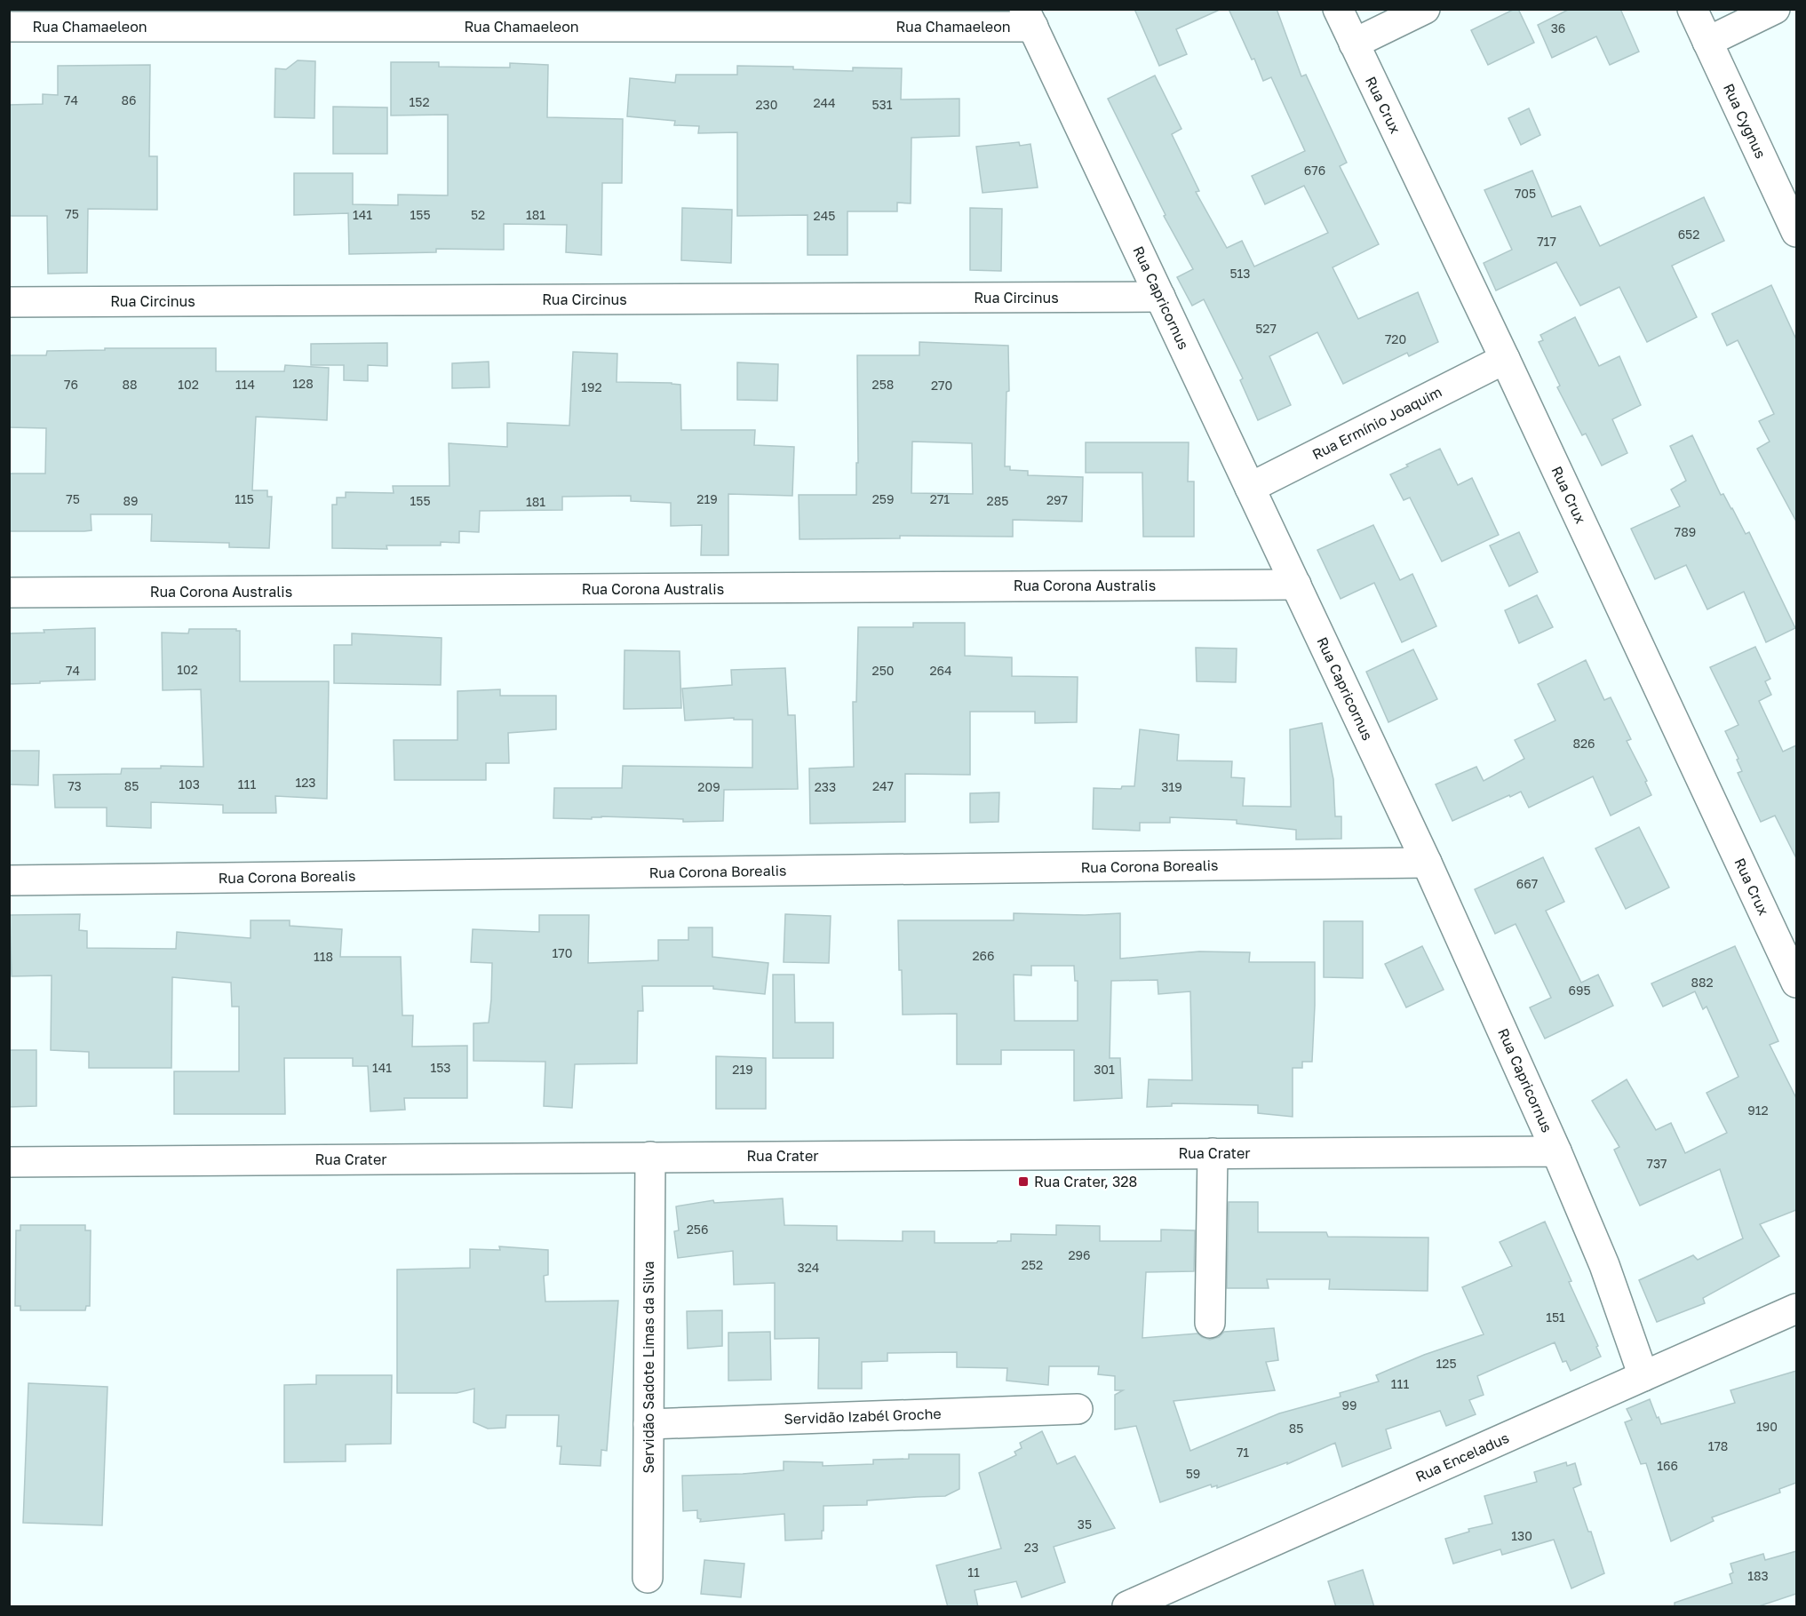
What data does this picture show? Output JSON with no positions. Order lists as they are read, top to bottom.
{
  "streets": {
    "street": [
      "Rua Chamaeleon",
      "Rua Crux",
      "Rua Cygnus",
      "Rua Circinus",
      "Rua Capricornus",
      "Rua Ermínio Joaquim",
      "Rua Corona Australis",
      "Rua Corona Borealis",
      "Rua Crater",
      "Servidão Sadote Limas da Silva",
      "Servidão Izabél Groche",
      "Rua Enceladus"
    ]
  },
  "crossings": [
    ["Rua Chamaeleon", "Rua Capricornus"],
    ["Rua Crux", "Rua Ermínio Joaquim"],
    ["Rua Circinus", "Rua Capricornus"],
    ["Rua Capricornus", "Rua Ermínio Joaquim"],
    ["Rua Capricornus", "Rua Corona Australis"],
    ["Rua Capricornus", "Rua Corona Borealis"],
    ["Rua Capricornus", "Rua Crater"],
    ["Rua Capricornus", "Rua Enceladus"],
    ["Rua Crater", "Servidão Sadote Limas da Silva"],
    ["Servidão Sadote Limas da Silva", "Servidão Izabél Groche"]
  ],
  "places": {
    "transit": ["Rua Crater, 328"]
  },
  "house_numbers": [
    "36",
    "74",
    "86",
    "152",
    "244",
    "230",
    "531",
    "676",
    "705",
    "75",
    "141",
    "155",
    "52",
    "181",
    "245",
    "652",
    "717",
    "513",
    "527",
    "720",
    "128",
    "76",
    "88",
    "102",
    "114",
    "258",
    "270",
    "192",
    "75",
    "115",
    "219",
    "259",
    "271",
    "297",
    "89",
    "155",
    "285",
    "181",
    "789",
    "102",
    "74",
    "250",
    "264",
    "826",
    "123",
    "103",
    "111",
    "73",
    "85",
    "247",
    "209",
    "233",
    "319",
    "667",
    "170",
    "266",
    "118",
    "882",
    "695",
    "141",
    "153",
    "219",
    "301",
    "912",
    "737",
    "256",
    "296",
    "252",
    "324",
    "151",
    "125",
    "111",
    "99",
    "190",
    "85",
    "178",
    "71",
    "166",
    "59",
    "35",
    "130",
    "23",
    "11",
    "183"
  ]
}
